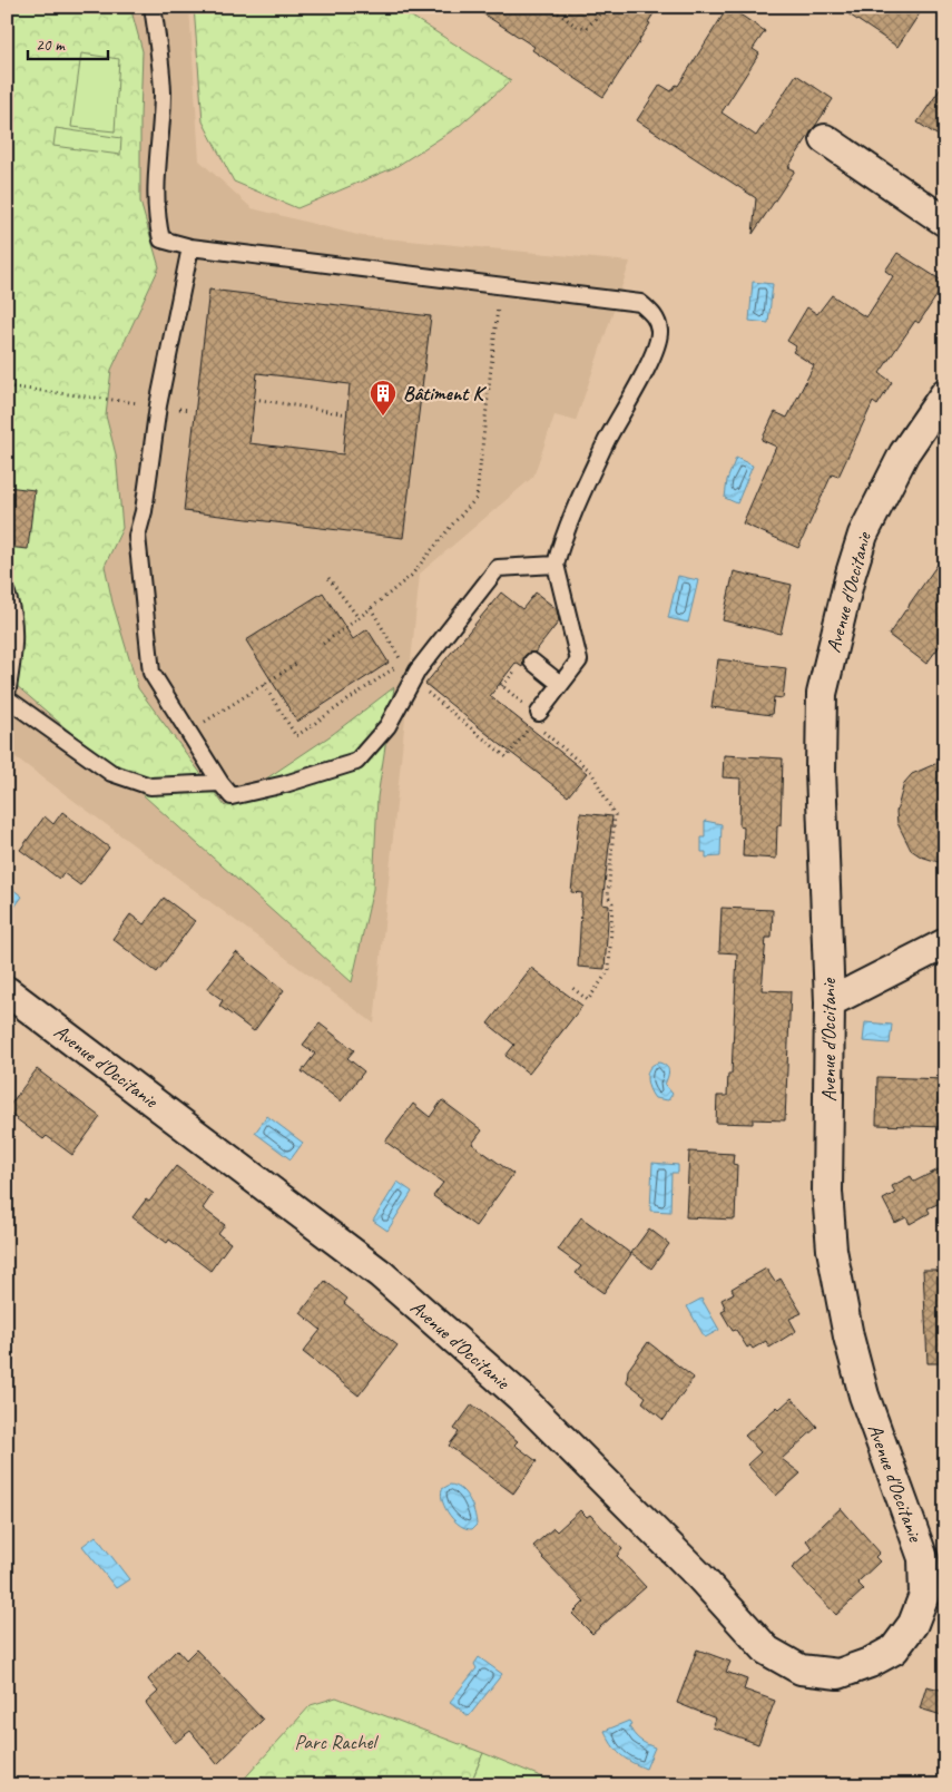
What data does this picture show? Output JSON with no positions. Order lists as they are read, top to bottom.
{
  "streets": {
    "street": ["Avenue d'Occitanie"]
  },
  "parks": ["Parc Rachel"],
  "places": {
    "building": ["Bâtiment K"]
  },
  "scale_bar": "20 m"
}
